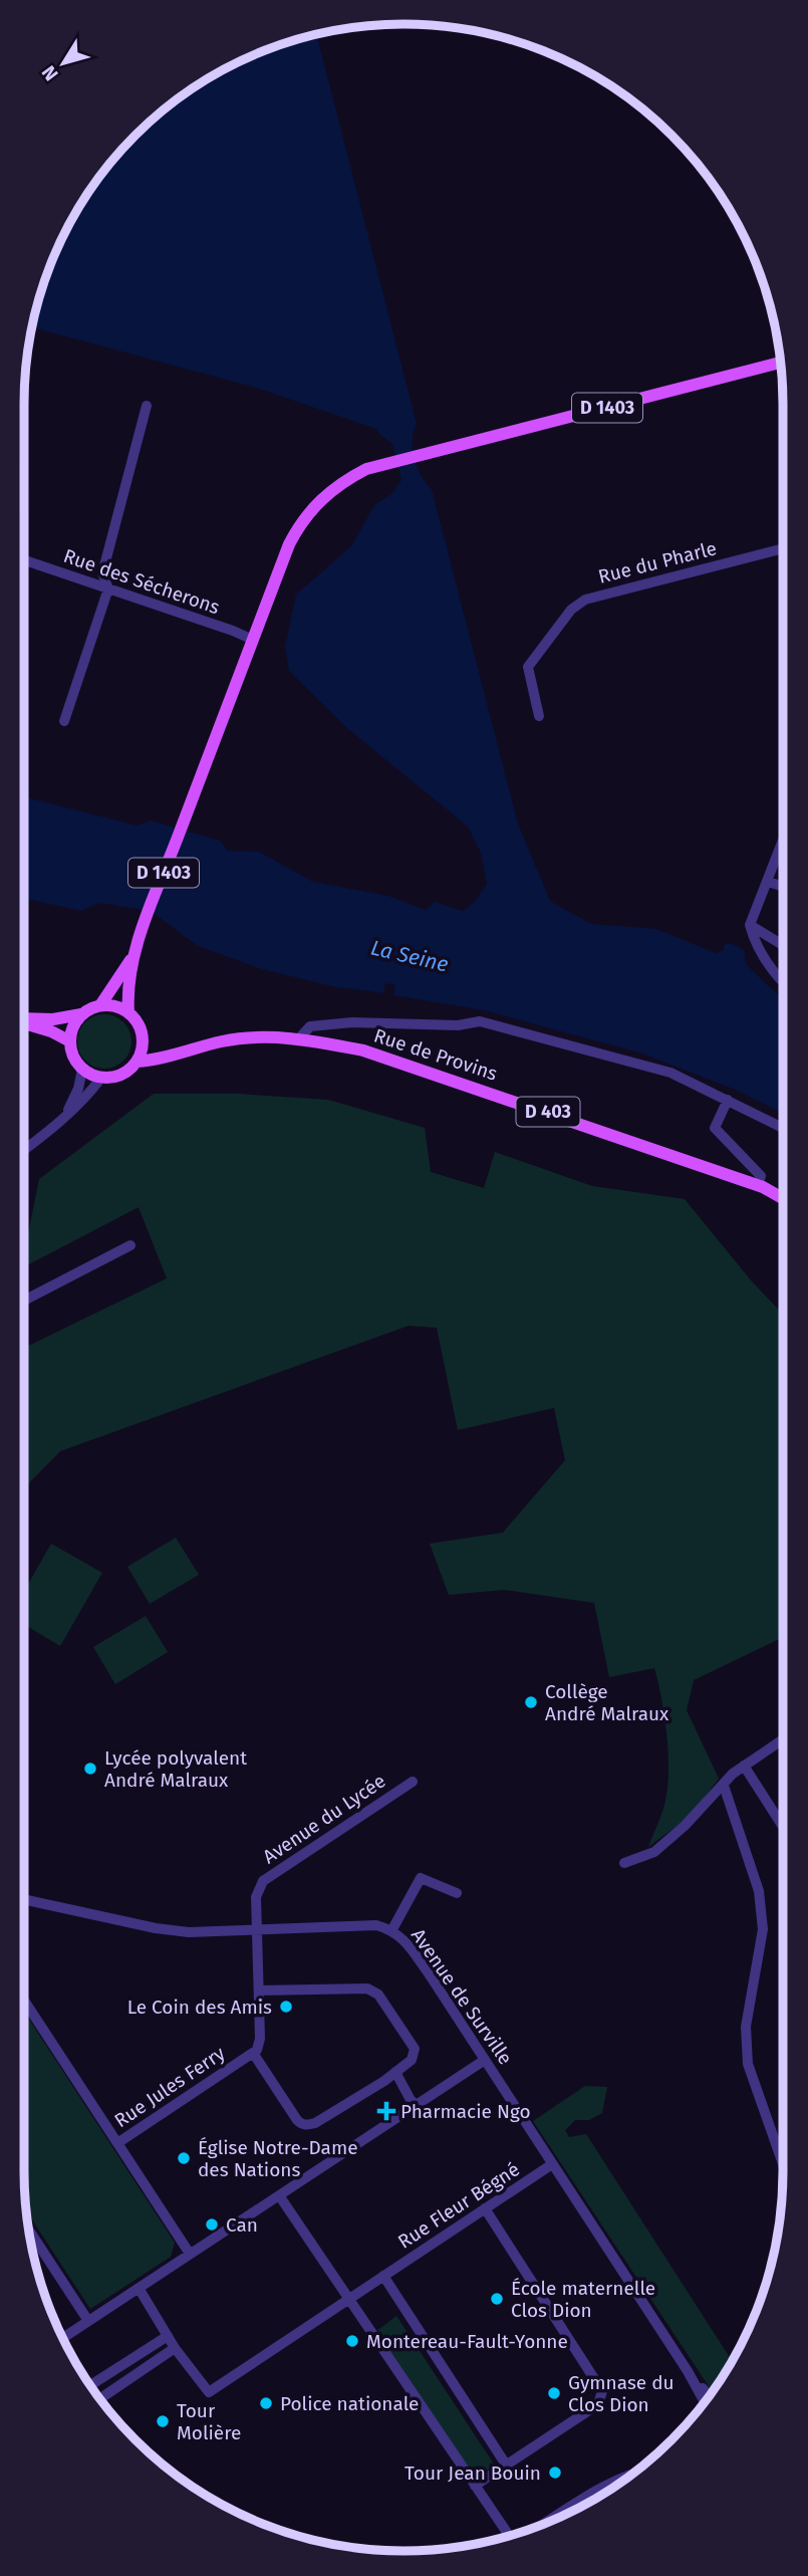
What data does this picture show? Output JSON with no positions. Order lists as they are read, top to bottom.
{
  "streets": {
    "main road": ["D 1403", "Rue de Provins", "D 403"],
    "street": [
      "Rue du Pharle",
      "Rue des Sécherons",
      "Avenue du Lycée",
      "Avenue de Surville",
      "Rue Jules Ferry",
      "Rue Fleur Bégné"
    ]
  },
  "crossings": [
    ["D 1403", "Rue des Sécherons"],
    ["D 1403", "Rue de Provins"],
    ["Avenue du Lycée", "Avenue de Surville"],
    ["Avenue du Lycée", "Rue Jules Ferry"],
    ["Avenue de Surville", "Rue Fleur Bégné"]
  ],
  "water": ["La Seine"],
  "places": {
    "other": [
      "Collège André Malraux",
      "Lycée polyvalent André Malraux",
      "Le Coin des Amis",
      "Église Notre-Dame des Nations",
      "Can",
      "École maternelle Clos Dion",
      "Montereau-Fault-Yonne",
      "Gymnase du Clos Dion",
      "Police nationale",
      "Tour Molière",
      "Tour Jean Bouin"
    ],
    "health": ["Pharmacie Ngo"]
  },
  "north": "bottom left"
}
